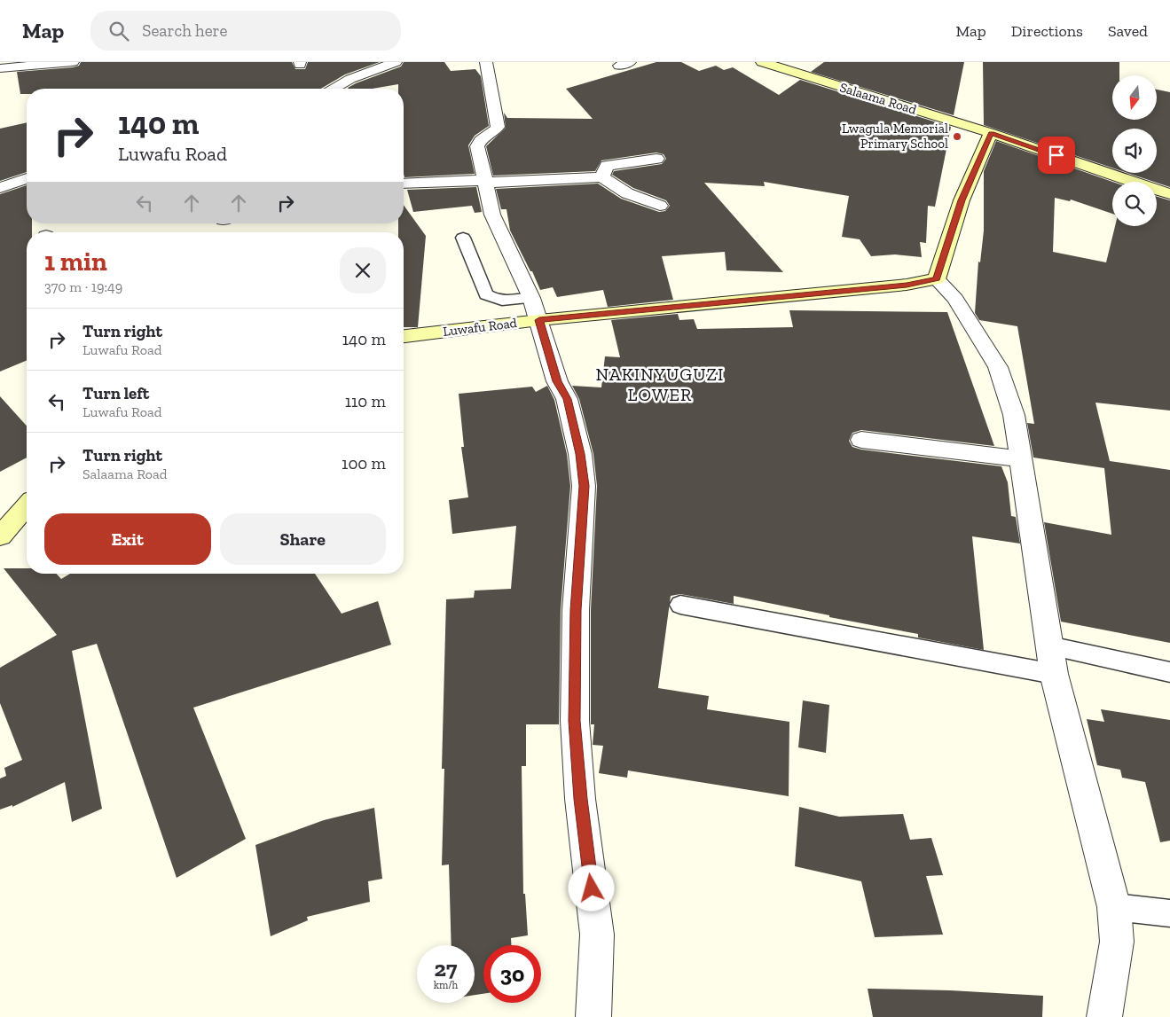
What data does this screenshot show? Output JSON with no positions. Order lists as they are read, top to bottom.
{
  "streets": {
    "street": ["Salaama Road", "Luwafu Road"]
  },
  "districts": ["NAKINYUGUZI LOWER"],
  "places": ["Lwagula Memorial Primary School"],
  "north": "bottom",
  "page": {
    "header": "Map",
    "search": "Search here",
    "nav": ["Map", "Directions", "Saved"],
    "turn": ["140 m", "Luwafu Road"],
    "heading": ["1 min", "370 m · 19:49"],
    "list": [
      {
        "name": "Turn right",
        "note": "Luwafu Road",
        "value": "140 m"
      },
      {
        "name": "Turn left",
        "note": "Luwafu Road",
        "value": "110 m"
      },
      {
        "name": "Turn right",
        "note": "Salaama Road",
        "value": "100 m"
      }
    ],
    "buttons": ["Exit", "Share"],
    "speed": "27 km/h",
    "limit": "30"
  }
}
